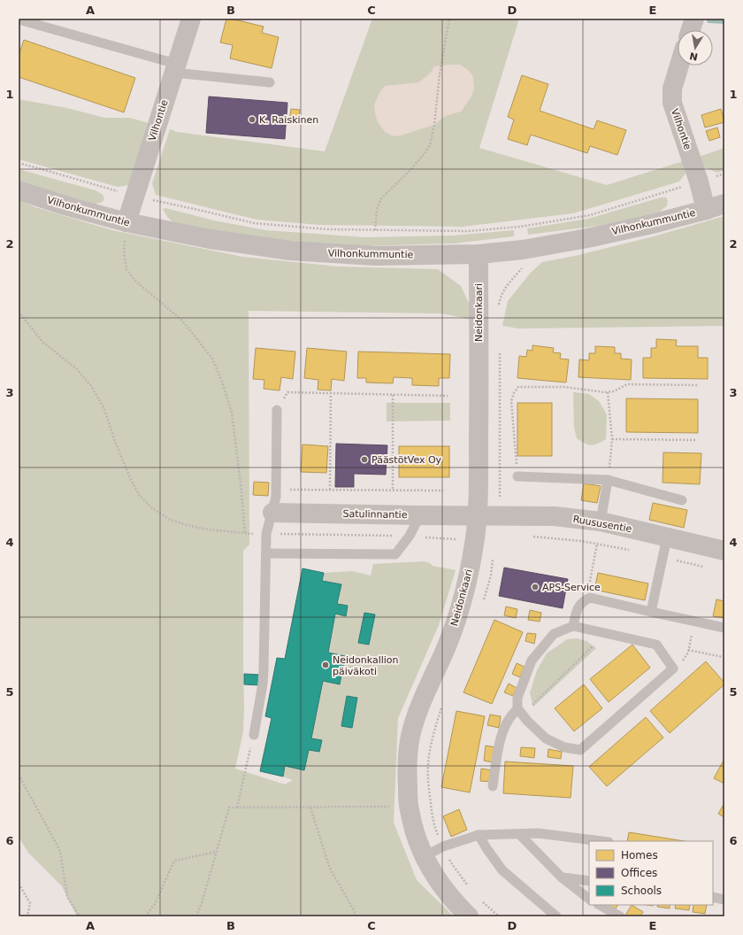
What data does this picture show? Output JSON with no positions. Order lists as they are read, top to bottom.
{
  "streets": {
    "street": [
      "Vilhontie",
      "Vilhonkummuntie",
      "Neidonkaari",
      "Satulinnantie",
      "Ruususentie"
    ]
  },
  "crossings": [
    ["Vilhontie", "Vilhonkummuntie"],
    ["Vilhonkummuntie", "Neidonkaari"],
    ["Neidonkaari", "Satulinnantie"],
    ["Neidonkaari", "Ruususentie"],
    ["Satulinnantie", "Ruususentie"]
  ],
  "places": [
    "K. Raiskinen",
    "PäästötVex Oy",
    "APS-Service",
    "Neidonkallion päiväkoti"
  ],
  "legend": ["Homes", "Offices", "Schools"],
  "north": "bottom",
  "grid": {
    "columns": [
      "A",
      "B",
      "C",
      "D",
      "E"
    ],
    "rows": [
      "1",
      "2",
      "3",
      "4",
      "5",
      "6"
    ]
  }
}
